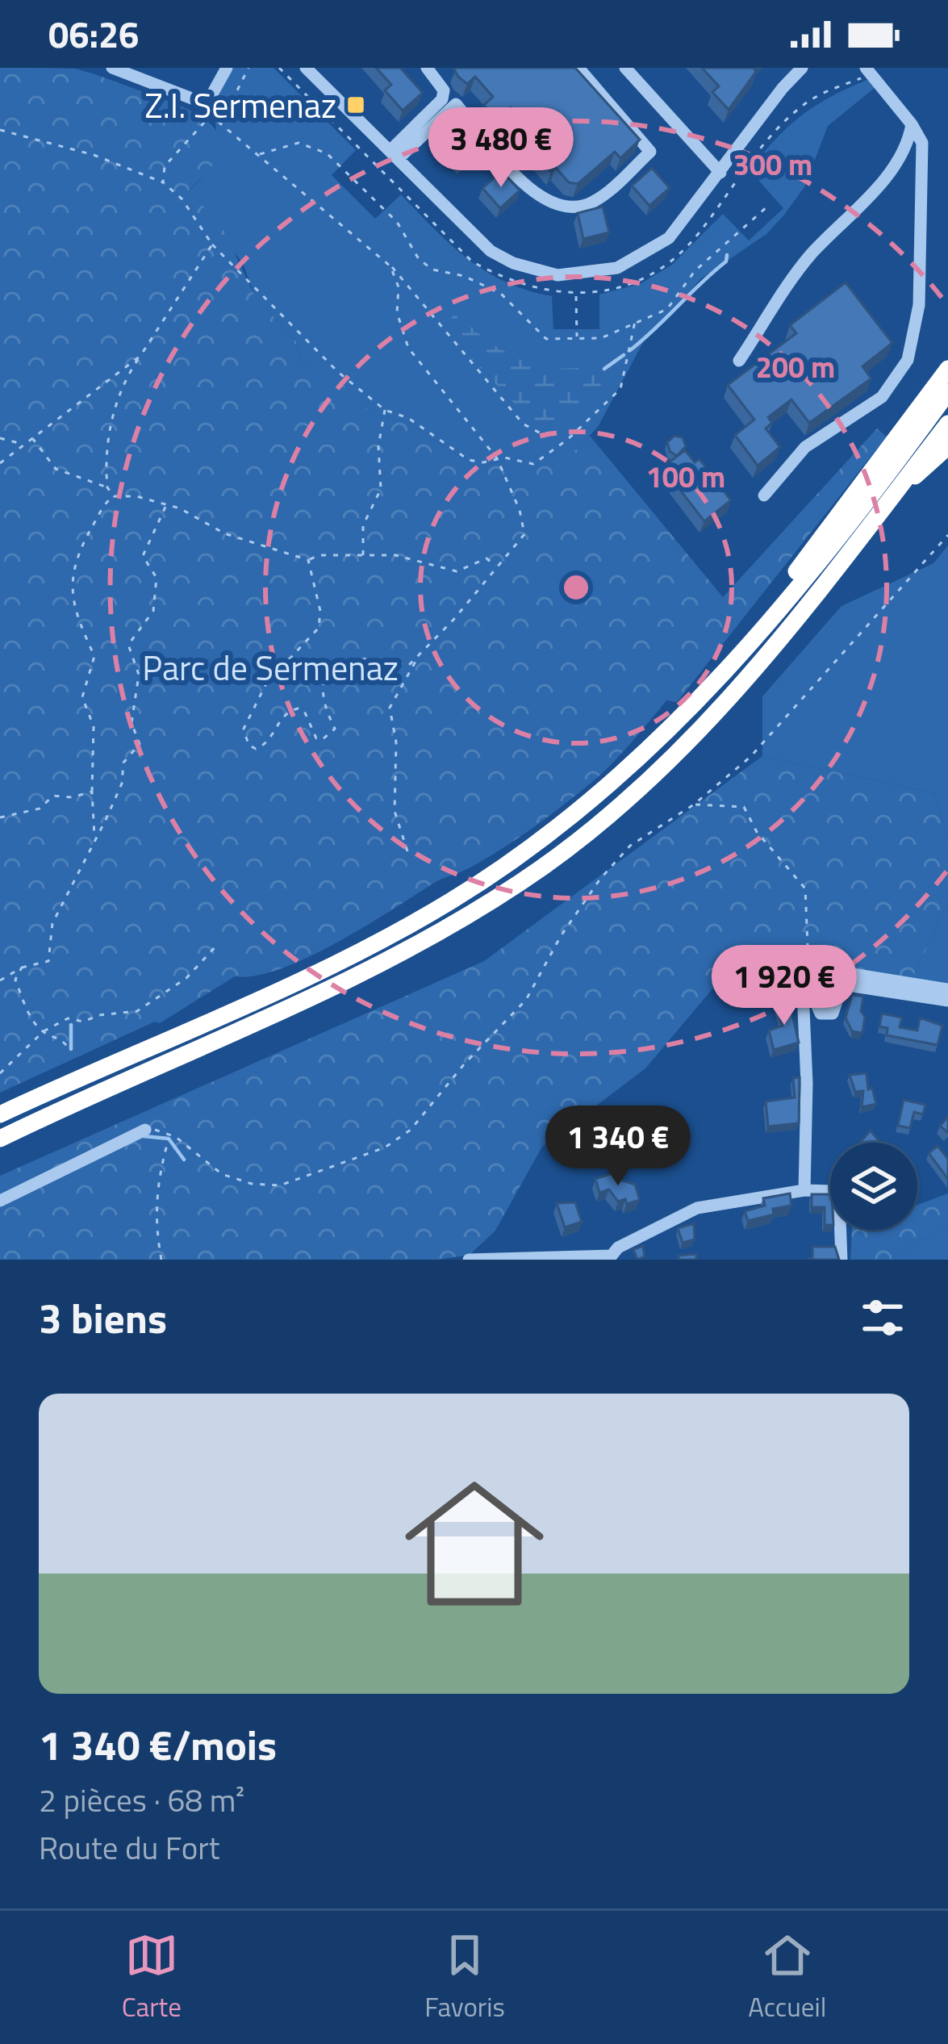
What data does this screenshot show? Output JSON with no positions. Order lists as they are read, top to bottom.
{
  "parks": ["Parc de Sermenaz"],
  "places": {
    "transit": ["Z.I. Sermenaz"]
  },
  "page": {
    "status": "06:26",
    "price": ["3 480 €", "1 920 €", "1 340 €"],
    "heading": "3 biens",
    "list": [
      {
        "name": "1 340 €/mois",
        "note": "2 pièces · 68 m² · Route du Fort"
      }
    ],
    "tabs": ["Carte", "Favoris", "Accueil"]
  },
  "rings": ["300 m", "200 m", "100 m"]
}
